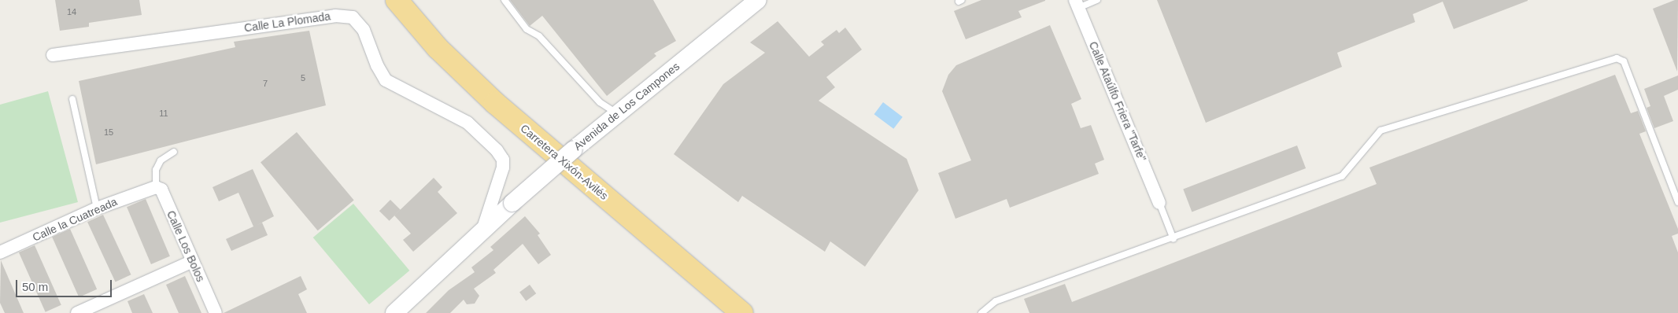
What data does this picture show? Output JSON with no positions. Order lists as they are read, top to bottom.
{
  "streets": {
    "highway": ["Carretera Xixón-Avilés"],
    "street": [
      "Calle La Plomada",
      "Calle Ataúlfo Friera \"Tarfe\"",
      "Avenida de Los Campones",
      "Calle la Cuatreada",
      "Calle Los Bolos"
    ]
  },
  "crossings": [
    ["Calle La Plomada", "Avenida de Los Campones"],
    ["Calle la Cuatreada", "Calle Los Bolos"]
  ],
  "house_numbers": [
    "14",
    "5",
    "7",
    "11",
    "15"
  ],
  "scale_bar": "50 m"
}
